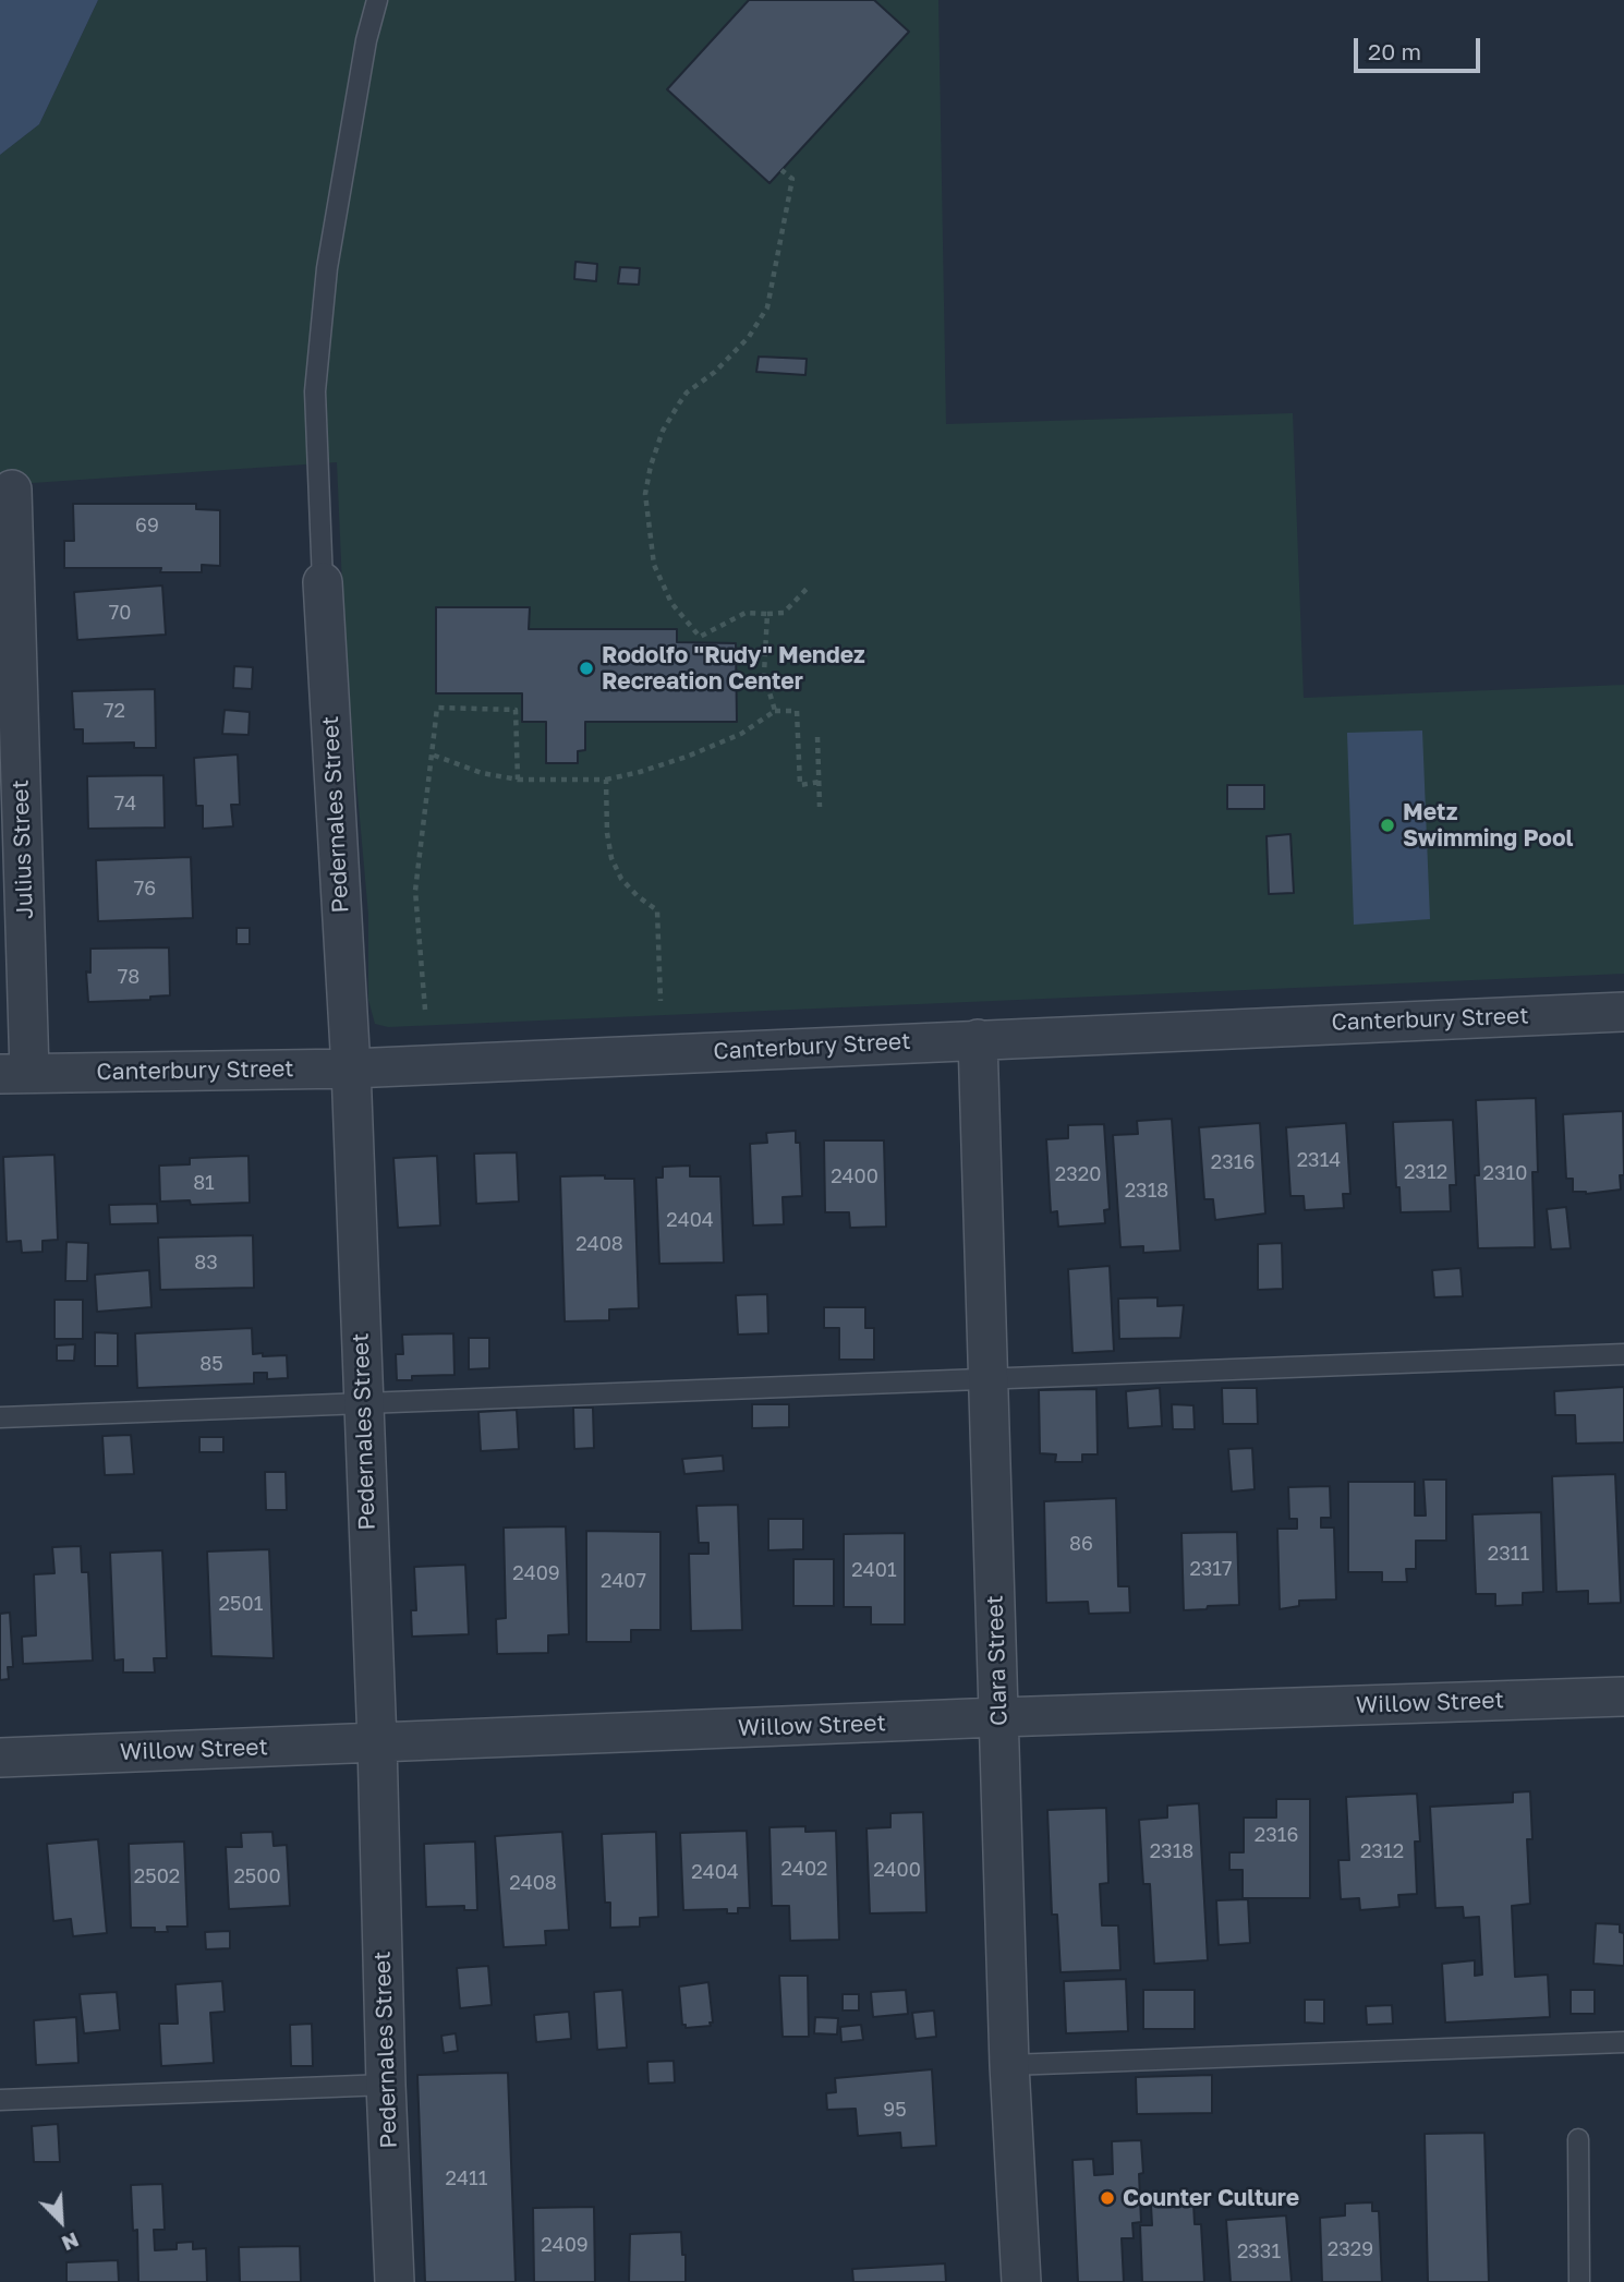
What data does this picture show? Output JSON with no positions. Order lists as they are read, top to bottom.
{
  "streets": {
    "street": [
      "Pedernales Street",
      "Julius Street",
      "Canterbury Street",
      "Clara Street",
      "Willow Street"
    ]
  },
  "crossings": [
    ["Pedernales Street", "Canterbury Street"],
    ["Pedernales Street", "Willow Street"],
    ["Julius Street", "Canterbury Street"],
    ["Canterbury Street", "Clara Street"],
    ["Clara Street", "Willow Street"]
  ],
  "places": ["Rodolfo \"Rudy\" Mendez Recreation Center", "Metz Swimming Pool", "Counter Culture"],
  "house_numbers": [
    "69",
    "70",
    "72",
    "74",
    "76",
    "78",
    "2314",
    "2316",
    "2312",
    "2310",
    "2320",
    "2400",
    "81",
    "2318",
    "2404",
    "2408",
    "83",
    "85",
    "86",
    "2311",
    "2317",
    "2401",
    "2409",
    "2407",
    "2501",
    "2316",
    "2318",
    "2312",
    "2402",
    "2400",
    "2404",
    "2502",
    "2500",
    "2408",
    "95",
    "2411",
    "2409",
    "2329",
    "2331"
  ],
  "scale_bar": "20 m",
  "north": "bottom right"
}
